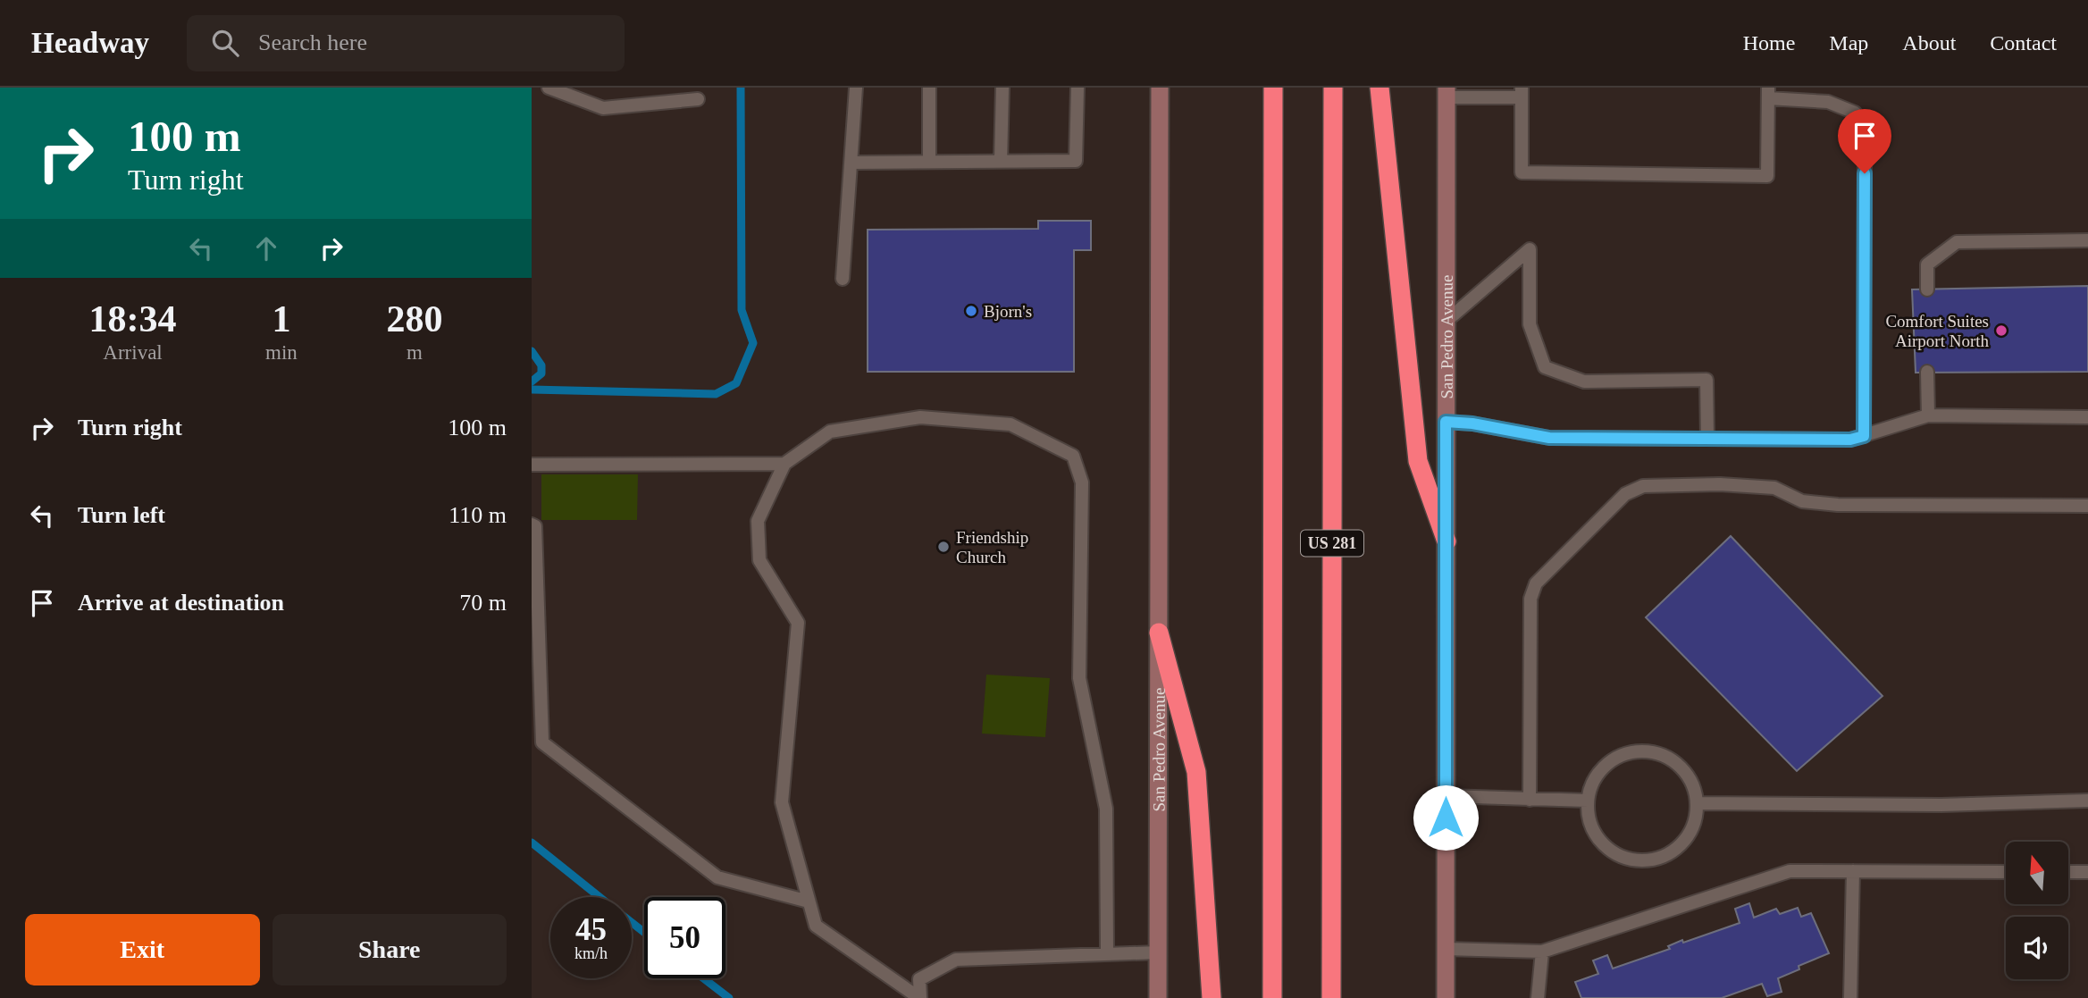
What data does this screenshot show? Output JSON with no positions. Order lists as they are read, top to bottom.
{
  "streets": {
    "highway": ["US 281"],
    "main road": ["San Pedro Avenue"]
  },
  "places": ["Bjorn's", "Comfort Suites Airport North", "Friendship Church"],
  "north": "top",
  "page": {
    "header": "Headway",
    "search": "Search here",
    "nav": [
      "Home",
      "Map",
      "About",
      "Contact"
    ],
    "turn": ["100 m", "Turn right"],
    "eta": [
      "18:34",
      "Arrival",
      "1",
      "min",
      "280",
      "m"
    ],
    "list": [
      {
        "name": "Turn right",
        "value": "100 m"
      },
      {
        "name": "Turn left",
        "value": "110 m"
      },
      {
        "name": "Arrive at destination",
        "value": "70 m"
      }
    ],
    "speed": "45 km/h",
    "limit": "50",
    "buttons": ["Exit", "Share"]
  }
}
